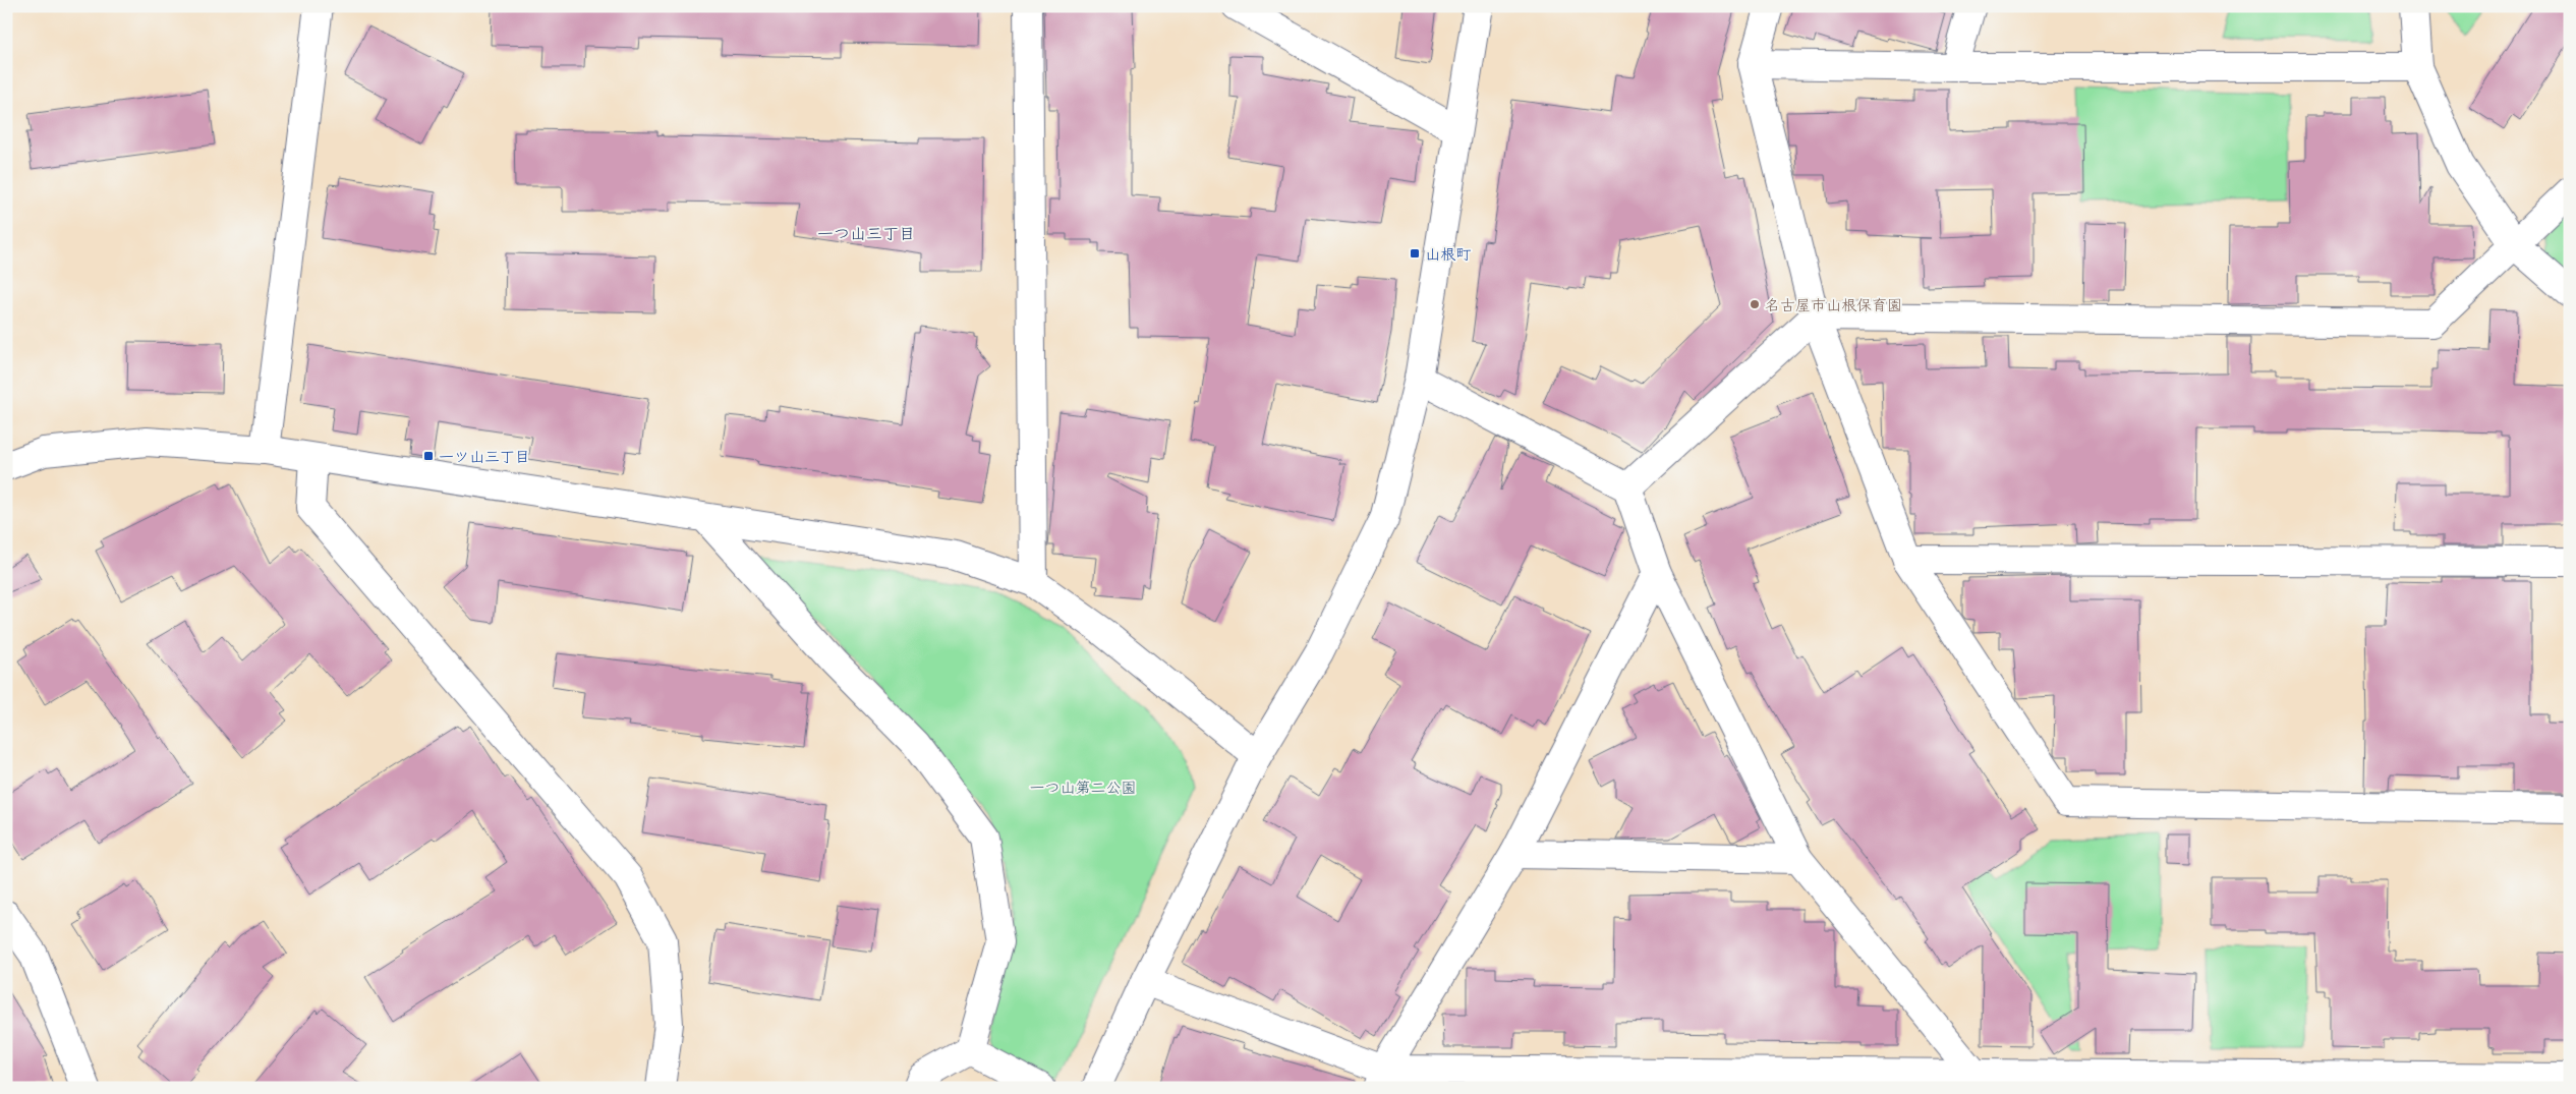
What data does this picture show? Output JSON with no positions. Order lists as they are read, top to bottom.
{
  "districts": ["一つ山三丁目"],
  "parks": ["一つ山第二公園"],
  "places": {
    "transit": ["山根町", "一ツ山三丁目"],
    "other": ["名古屋市山根保育園"]
  }
}
